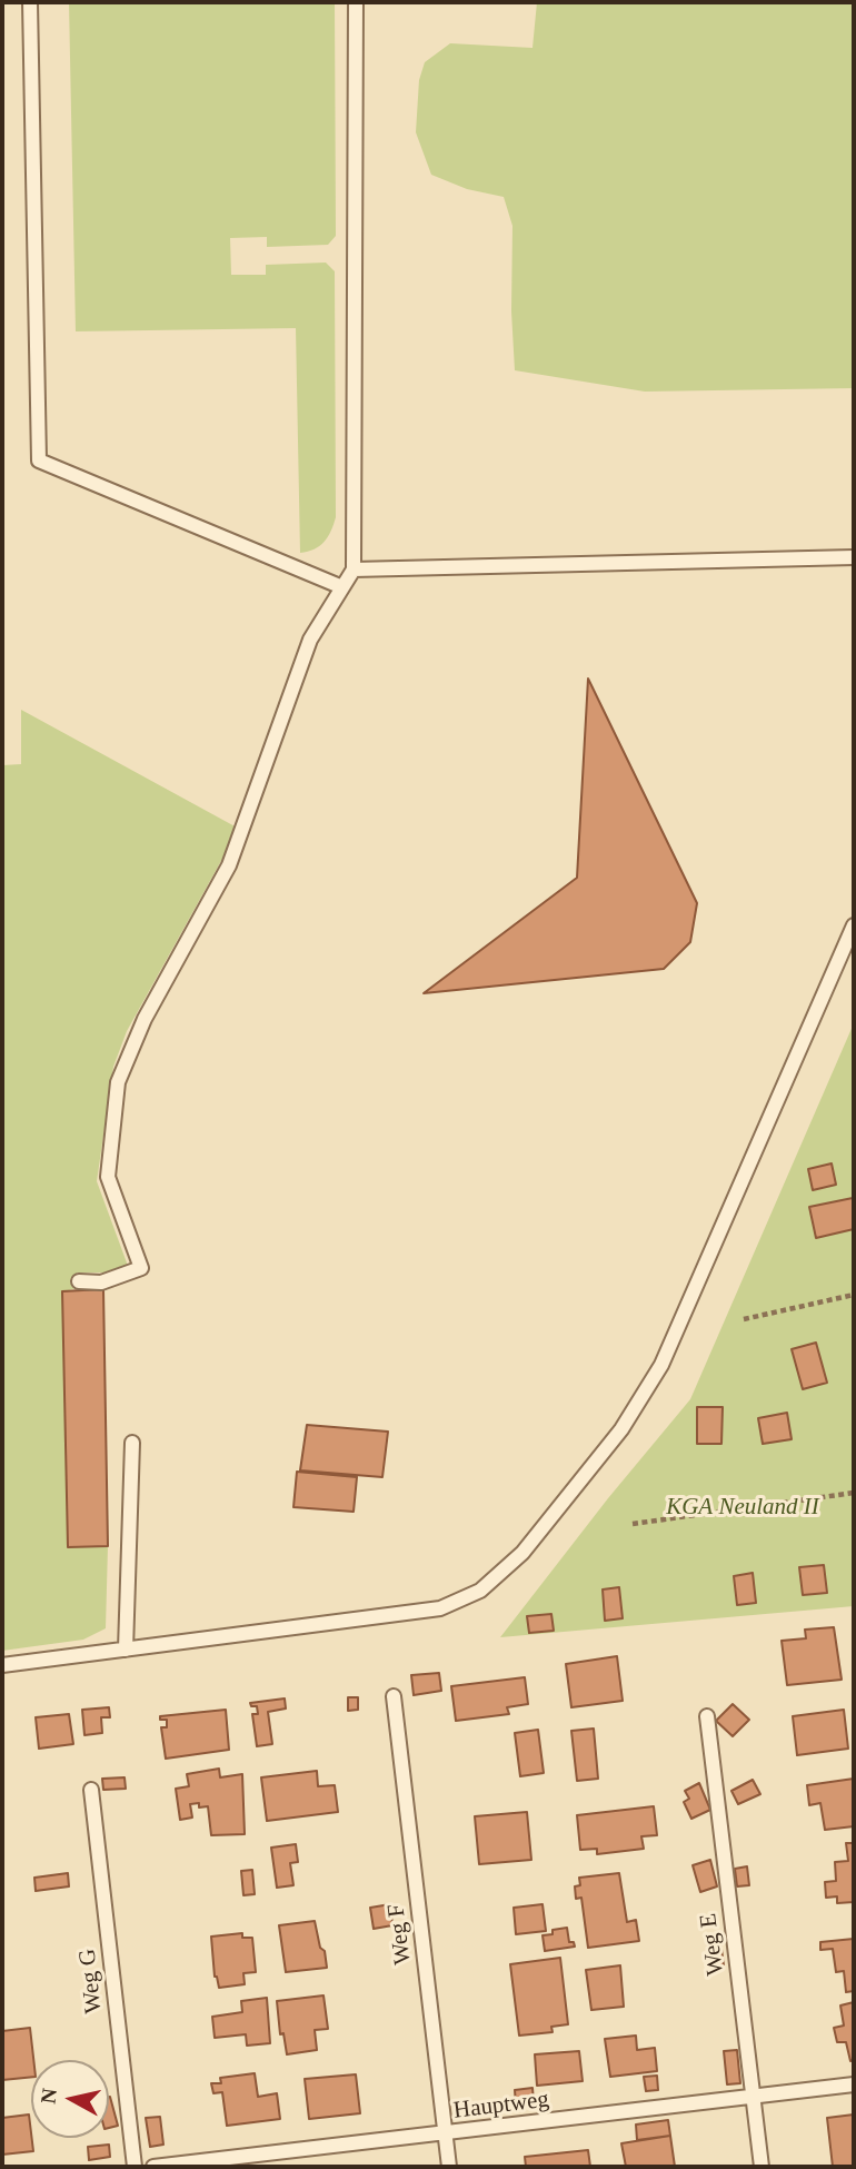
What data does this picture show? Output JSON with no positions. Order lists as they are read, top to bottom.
{
  "streets": {
    "lane": [
      "Weg F",
      "Weg E",
      "Weg G",
      "Hauptweg"
    ]
  },
  "crossings": [
    ["Weg F", "Hauptweg"],
    ["Weg E", "Hauptweg"]
  ],
  "parks": ["KGA Neuland II"],
  "north": "left"
}
